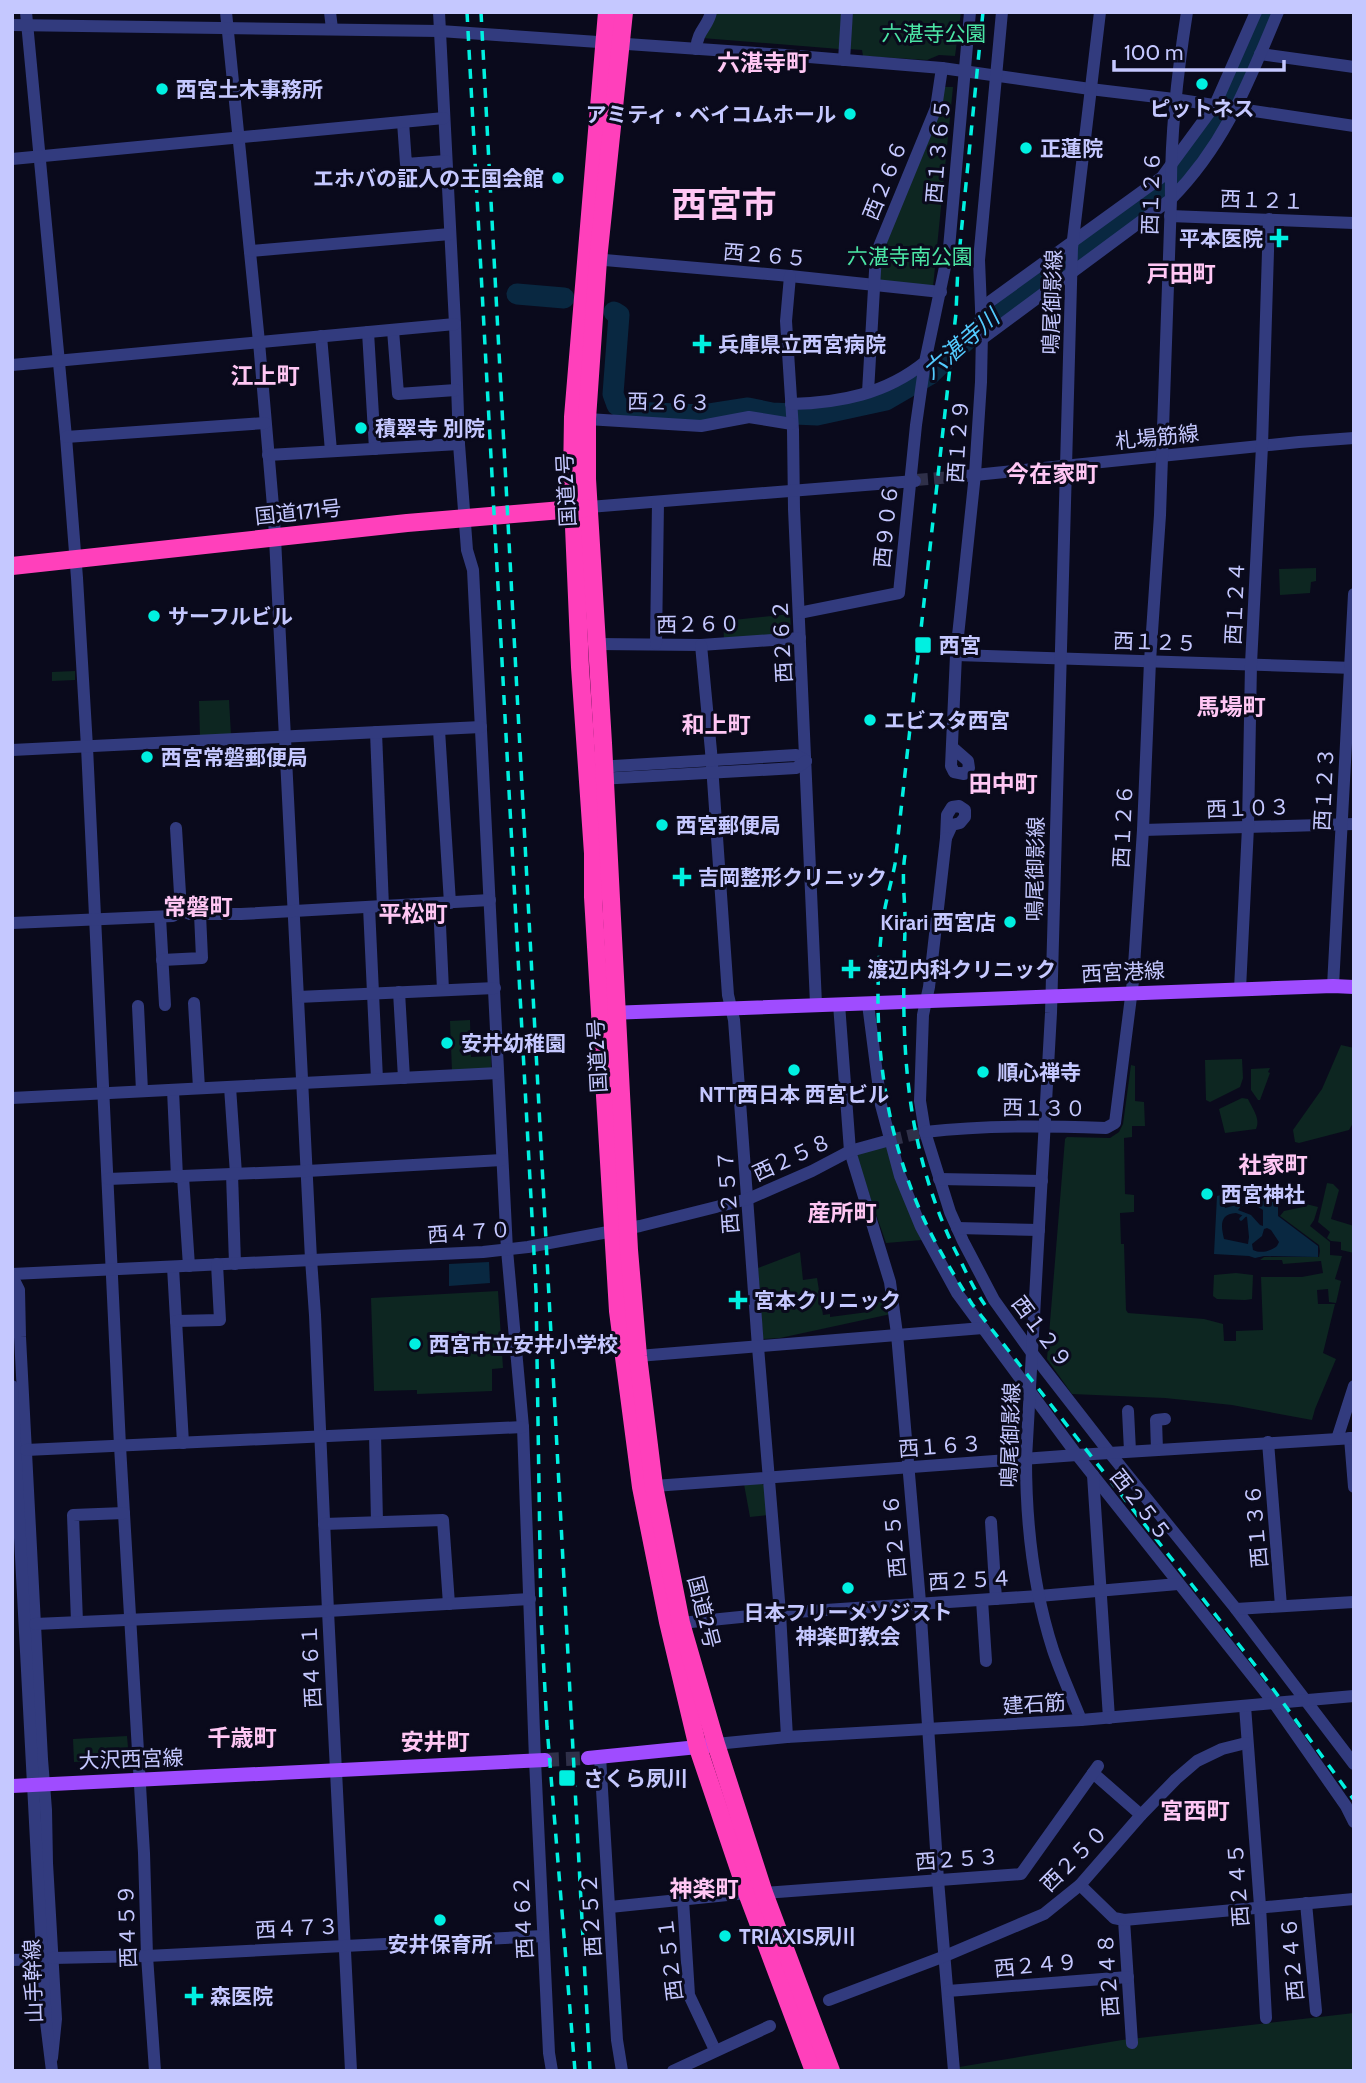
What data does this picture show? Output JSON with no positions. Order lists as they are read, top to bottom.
{
  "streets": {
    "highway": ["国道2号", "国道171号"],
    "main road": ["西宮港線", "大沢西宮線"],
    "street": [
      "西１３６５",
      "西２６６",
      "西１２６",
      "西１２１",
      "西２６５",
      "鳴尾御影線",
      "西２６３",
      "札場筋線",
      "西１２９",
      "西９０６",
      "西１２４",
      "西２６０",
      "西２６２",
      "西１２５",
      "西１２３",
      "西１０３",
      "西１３０",
      "西２５８",
      "西２５７",
      "西４７０",
      "西１６３",
      "西２５５",
      "西１３６",
      "西２５６",
      "西２５４",
      "西４６１",
      "建石筋",
      "西２５０",
      "西２５３",
      "西２４５",
      "西２５２",
      "西４６２",
      "西４５９",
      "西４７３",
      "西２５１",
      "西２４６",
      "西２４９",
      "西２４８",
      "山手幹線"
    ]
  },
  "crossings": [
    ["西１３６５", "西２６５"],
    ["西１３６５", "西２６３"],
    ["西１３６５", "西９０６"],
    ["西２６６", "西２６５"],
    ["西２６６", "西２６３"],
    ["西１２６", "西１２１"],
    ["西１２６", "札場筋線"],
    ["西１２６", "西１２５"],
    ["西１２６", "西１０３"],
    ["西１２６", "西宮港線"],
    ["西１２６", "西１３０"],
    ["西１２１", "西１２４"],
    ["西２６５", "国道2号"],
    ["西２６５", "西２６２"],
    ["鳴尾御影線", "札場筋線"],
    ["鳴尾御影線", "西１２９"],
    ["鳴尾御影線", "西１２５"],
    ["鳴尾御影線", "西宮港線"],
    ["鳴尾御影線", "西１３０"],
    ["鳴尾御影線", "西１６３"],
    ["鳴尾御影線", "西２５５"],
    ["鳴尾御影線", "西２５４"],
    ["鳴尾御影線", "建石筋"],
    ["西２６３", "国道2号"],
    ["西２６３", "西９０６"],
    ["西２６３", "西２６２"],
    ["札場筋線", "西１２９"],
    ["札場筋線", "西１２４"],
    ["西１２９", "西１２５"],
    ["西１２９", "西宮港線"],
    ["西１２９", "西１３０"],
    ["西１２９", "西１６３"],
    ["西１２９", "建石筋"],
    ["国道2号", "国道171号"],
    ["国道2号", "西２６０"],
    ["国道2号", "西宮港線"],
    ["国道2号", "西２５８"],
    ["国道2号", "西４７０"],
    ["国道2号", "西１６３"],
    ["国道2号", "西２５４"],
    ["国道2号", "建石筋"],
    ["国道2号", "西２５３"],
    ["国道171号", "西４６１"],
    ["国道171号", "西４６２"],
    ["国道171号", "西４５９"],
    ["西９０６", "西２６２"],
    ["西１２４", "西１２５"],
    ["西１２４", "西１０３"],
    ["西１２４", "西宮港線"],
    ["西２６０", "西２６２"],
    ["西２６０", "西２５７"],
    ["西２６２", "西宮港線"],
    ["西１２５", "西１２３"],
    ["西１２３", "西１０３"],
    ["西１２３", "西宮港線"],
    ["西宮港線", "西１３０"],
    ["西宮港線", "西２５７"],
    ["西宮港線", "西２５５"],
    ["西宮港線", "西２５６"],
    ["西２５８", "西２５７"],
    ["西２５８", "西４７０"],
    ["西２５８", "西２５５"],
    ["西２５８", "西２５６"],
    ["西２５７", "西１６３"],
    ["西２５７", "西２５４"],
    ["西２５７", "建石筋"],
    ["西４７０", "西４６１"],
    ["西４７０", "西４６２"],
    ["西４７０", "西４５９"],
    ["西４７０", "山手幹線"],
    ["西１６３", "西２５５"],
    ["西１６３", "西１３６"],
    ["西１６３", "西２５６"],
    ["西２５５", "西２５４"],
    ["西２５５", "建石筋"],
    ["西２５６", "西２５４"],
    ["西２５６", "建石筋"],
    ["西２５６", "西２５０"],
    ["西２５６", "西２５３"],
    ["西２５６", "西２４９"],
    ["西４６１", "大沢西宮線"],
    ["西４６１", "西４７３"],
    ["建石筋", "西２４５"],
    ["大沢西宮線", "西４６２"],
    ["大沢西宮線", "西４５９"],
    ["大沢西宮線", "山手幹線"],
    ["西２５０", "西２５３"],
    ["西２５０", "西２４５"],
    ["西２５０", "西２４８"],
    ["西２５３", "西２５２"],
    ["西２５３", "西２５１"],
    ["西４６２", "西４７３"],
    ["西４５９", "西４７３"],
    ["西４７３", "山手幹線"],
    ["西２４９", "西２４８"]
  ],
  "districts": [
    "六湛寺町",
    "西宮市",
    "戸田町",
    "江上町",
    "今在家町",
    "馬場町",
    "和上町",
    "田中町",
    "常磐町",
    "平松町",
    "社家町",
    "産所町",
    "千歳町",
    "安井町",
    "宮西町",
    "神楽町"
  ],
  "water": ["六湛寺川"],
  "parks": ["六湛寺公園", "六湛寺南公園"],
  "places": {
    "other": [
      "ピットネス",
      "西宮土木事務所",
      "アミティ・ベイコムホール",
      "正蓮院",
      "エホバの証人の王国会館",
      "積翠寺 別院",
      "サーフルビル",
      "エビスタ西宮",
      "西宮常磐郵便局",
      "西宮郵便局",
      "Kirari 西宮店",
      "安井幼稚園",
      "NTT西日本 西宮ビル",
      "順心禅寺",
      "西宮神社",
      "西宮市立安井小学校",
      "日本フリーメソジスト 神楽町教会",
      "安井保育所",
      "TRIAXIS夙川"
    ],
    "health": [
      "平本医院",
      "兵庫県立西宮病院",
      "吉岡整形クリニック",
      "渡辺内科クリニック",
      "宮本クリニック",
      "森医院"
    ],
    "transit": ["西宮", "さくら夙川"]
  },
  "scale_bar": "100 m"
}
